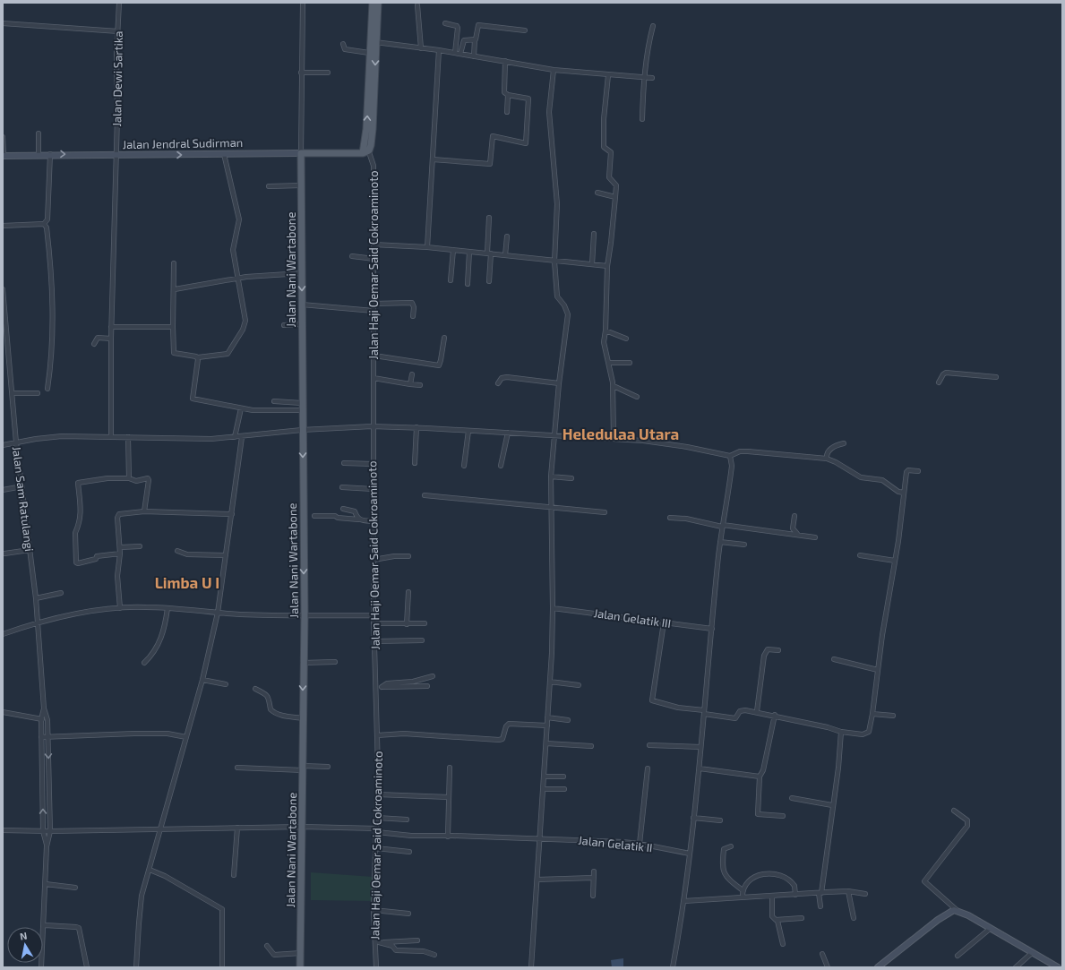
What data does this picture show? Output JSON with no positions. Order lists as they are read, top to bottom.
{
  "streets": {
    "main road": ["Jalan Jendral Sudirman", "Jalan Nani Wartabone"],
    "street": [
      "Jalan Dewi Sartika",
      "Jalan Haji Oemar Said Cokroaminoto",
      "Jalan Sam Ratulangi",
      "Jalan Gelatik III",
      "Jalan Gelatik II"
    ]
  },
  "crossings": [
    ["Jalan Dewi Sartika", "Jalan Jendral Sudirman"],
    ["Jalan Jendral Sudirman", "Jalan Haji Oemar Said Cokroaminoto"],
    ["Jalan Jendral Sudirman", "Jalan Nani Wartabone"],
    ["Jalan Haji Oemar Said Cokroaminoto", "Jalan Gelatik II"],
    ["Jalan Nani Wartabone", "Jalan Gelatik II"],
    ["Jalan Sam Ratulangi", "Jalan Gelatik II"]
  ],
  "one_way": ["Jalan Jendral Sudirman"],
  "districts": ["Heledulaa Utara", "Limba U I"],
  "north": "top"
}
